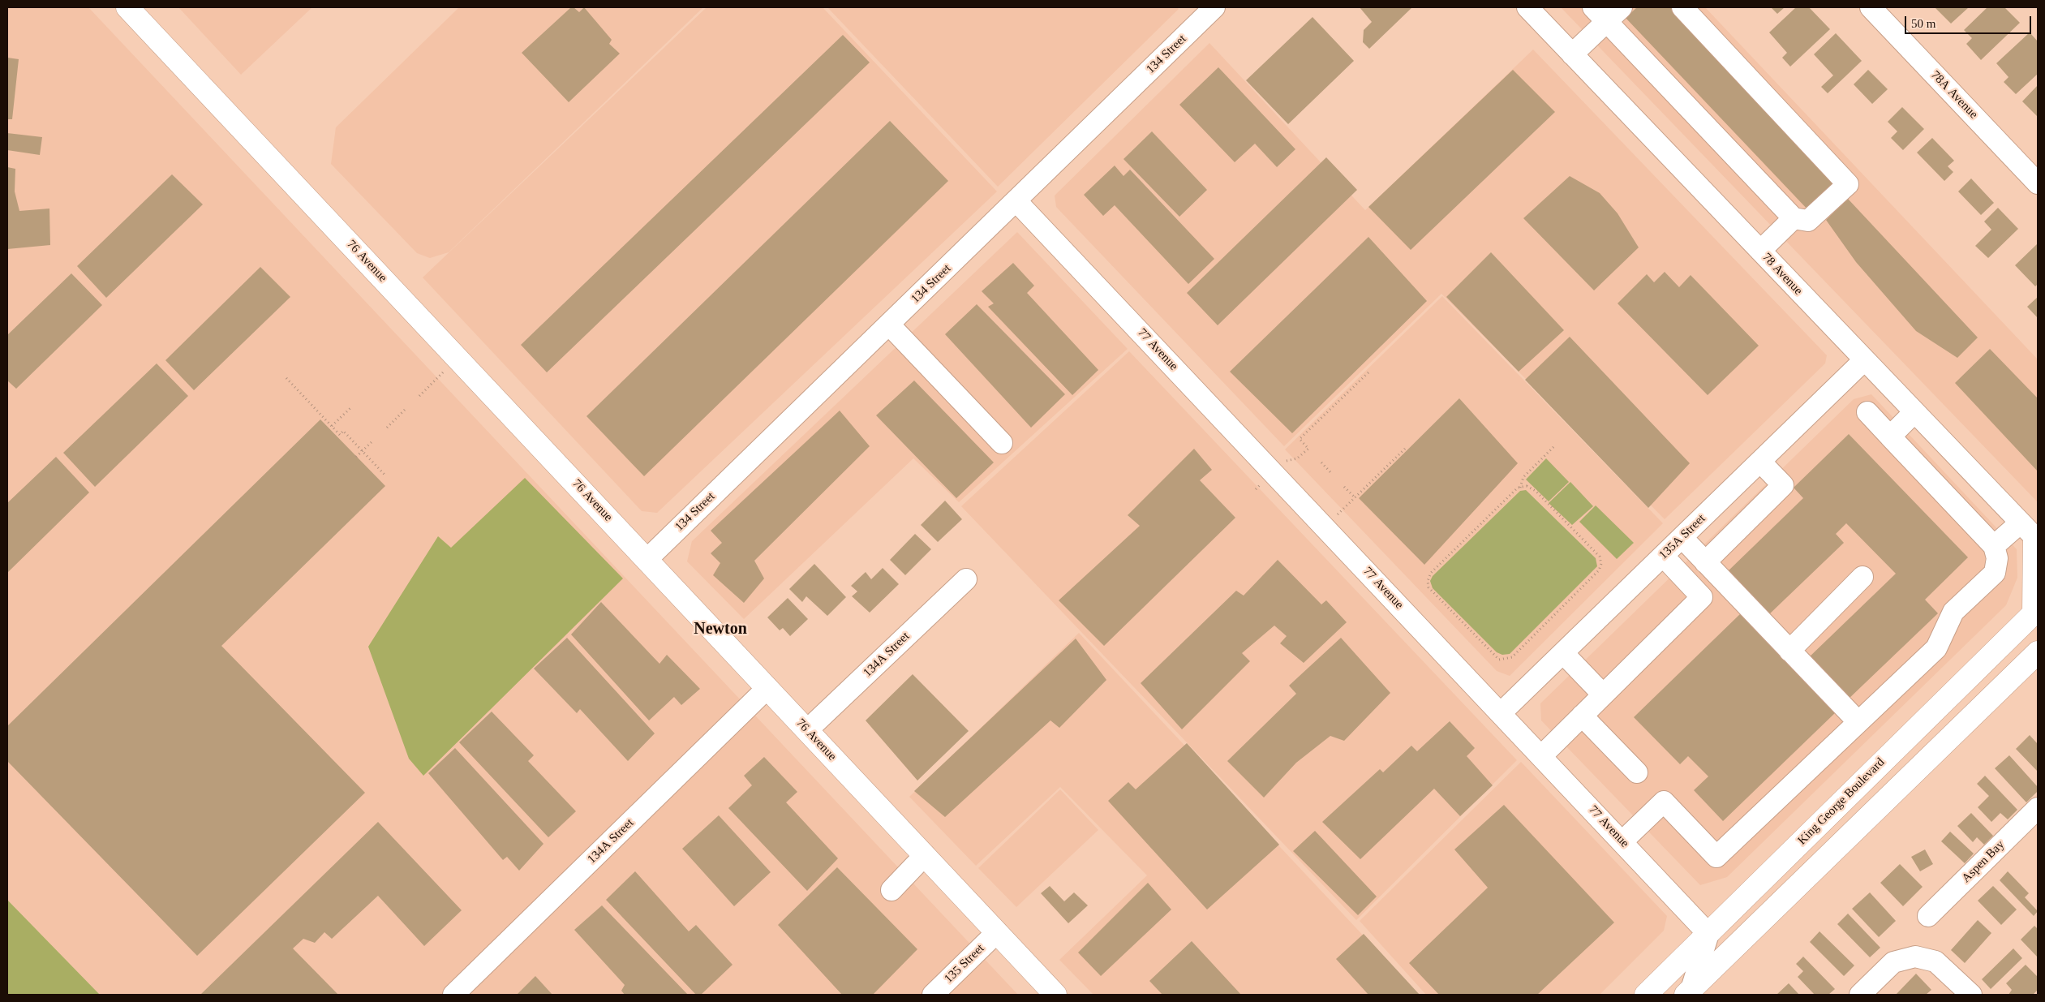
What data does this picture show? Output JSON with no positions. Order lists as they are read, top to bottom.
{
  "streets": {
    "main road": ["76 Avenue", "King George Boulevard"],
    "street": [
      "134 Street",
      "78A Avenue",
      "78 Avenue",
      "77 Avenue",
      "135A Street",
      "134A Street",
      "Aspen Bay",
      "135 Street"
    ]
  },
  "crossings": [
    ["134 Street", "76 Avenue"],
    ["134 Street", "77 Avenue"],
    ["76 Avenue", "134A Street"],
    ["76 Avenue", "135 Street"],
    ["78 Avenue", "135A Street"],
    ["77 Avenue", "135A Street"],
    ["77 Avenue", "King George Boulevard"]
  ],
  "districts": ["Newton"],
  "scale_bar": "50 m"
}
